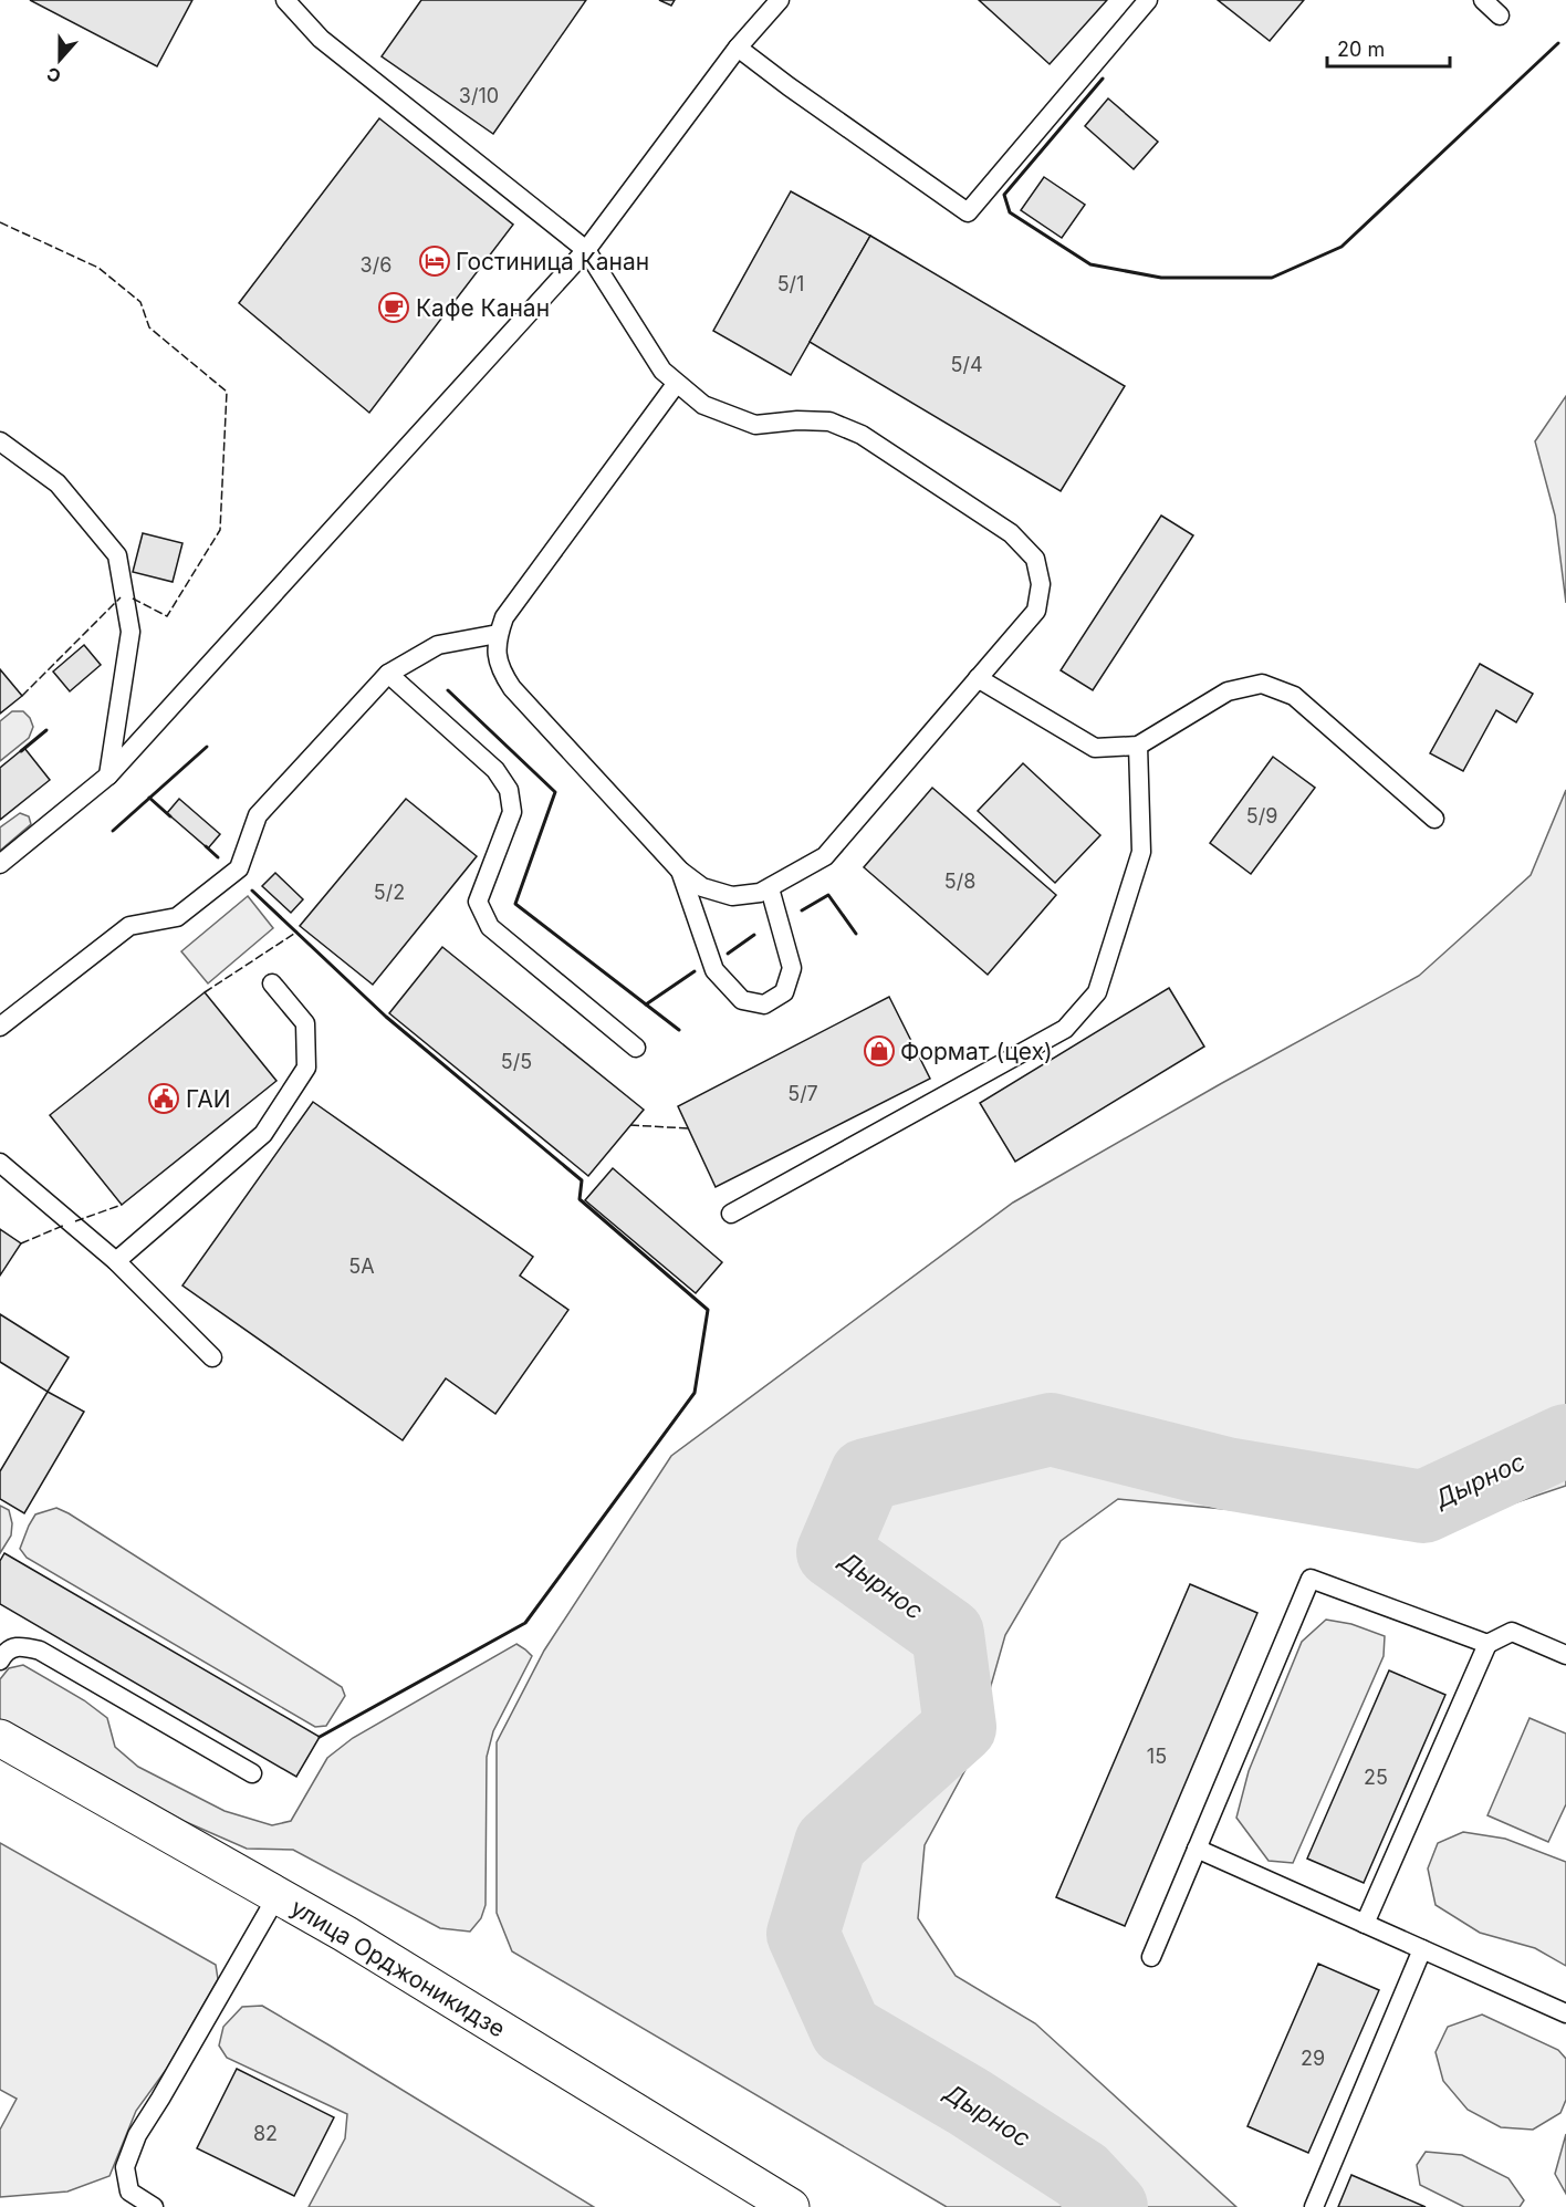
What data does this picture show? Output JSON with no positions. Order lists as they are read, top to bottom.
{
  "streets": {
    "main road": ["улица Орджоникидзе"]
  },
  "water": ["Дырнос"],
  "places": {
    "hotel": ["Гостиница Канан"],
    "cafe": ["Кафе Канан"],
    "shop": ["Формат (цех)"],
    "public building": ["ГАИ"]
  },
  "house_numbers": [
    "3/10",
    "3/6",
    "5/1",
    "5/4",
    "5/9",
    "5/8",
    "5/2",
    "5/5",
    "5/7",
    "5А",
    "15",
    "25",
    "29",
    "82"
  ],
  "scale_bar": "20 m",
  "north": "bottom"
}
